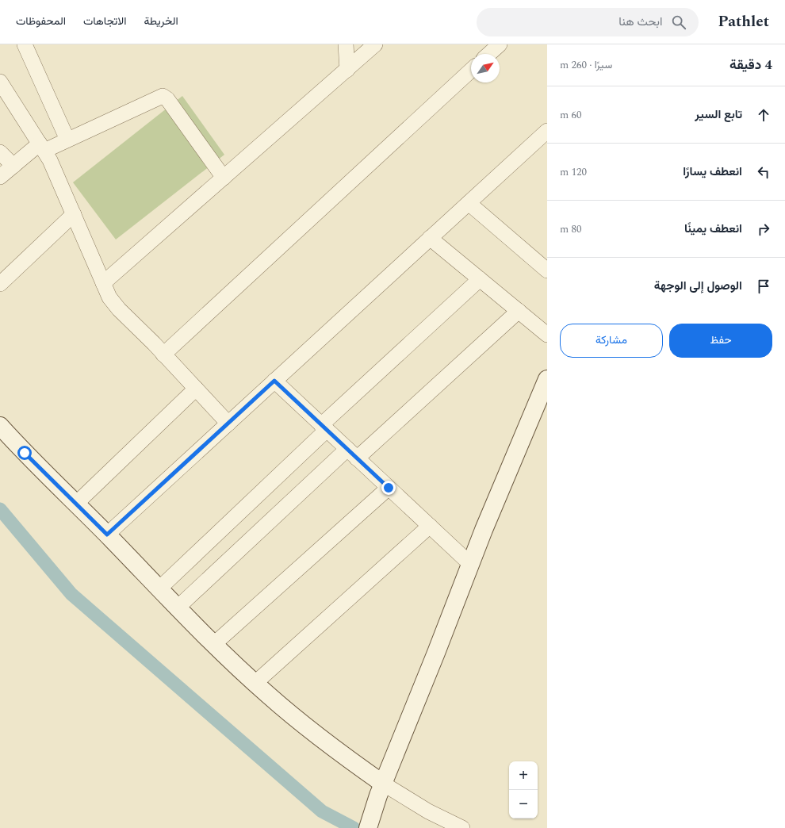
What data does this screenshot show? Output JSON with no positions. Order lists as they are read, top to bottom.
{
  "north": "top right",
  "page": {
    "header": "Pathlet",
    "search": "ابحث هنا",
    "nav": ["الخريطة", "الاتجاهات", "المحفوظات"],
    "heading": ["4 دقيقة", "سيرًا · 260 m"],
    "list": [
      ["تابع السير", "60 m"],
      ["انعطف يسارًا", "120 m"],
      ["انعطف يمينًا", "80 m"],
      "الوصول إلى الوجهة"
    ],
    "buttons": ["حفظ", "مشاركة"],
    "map_buttons": ["+", "−"]
  }
}
